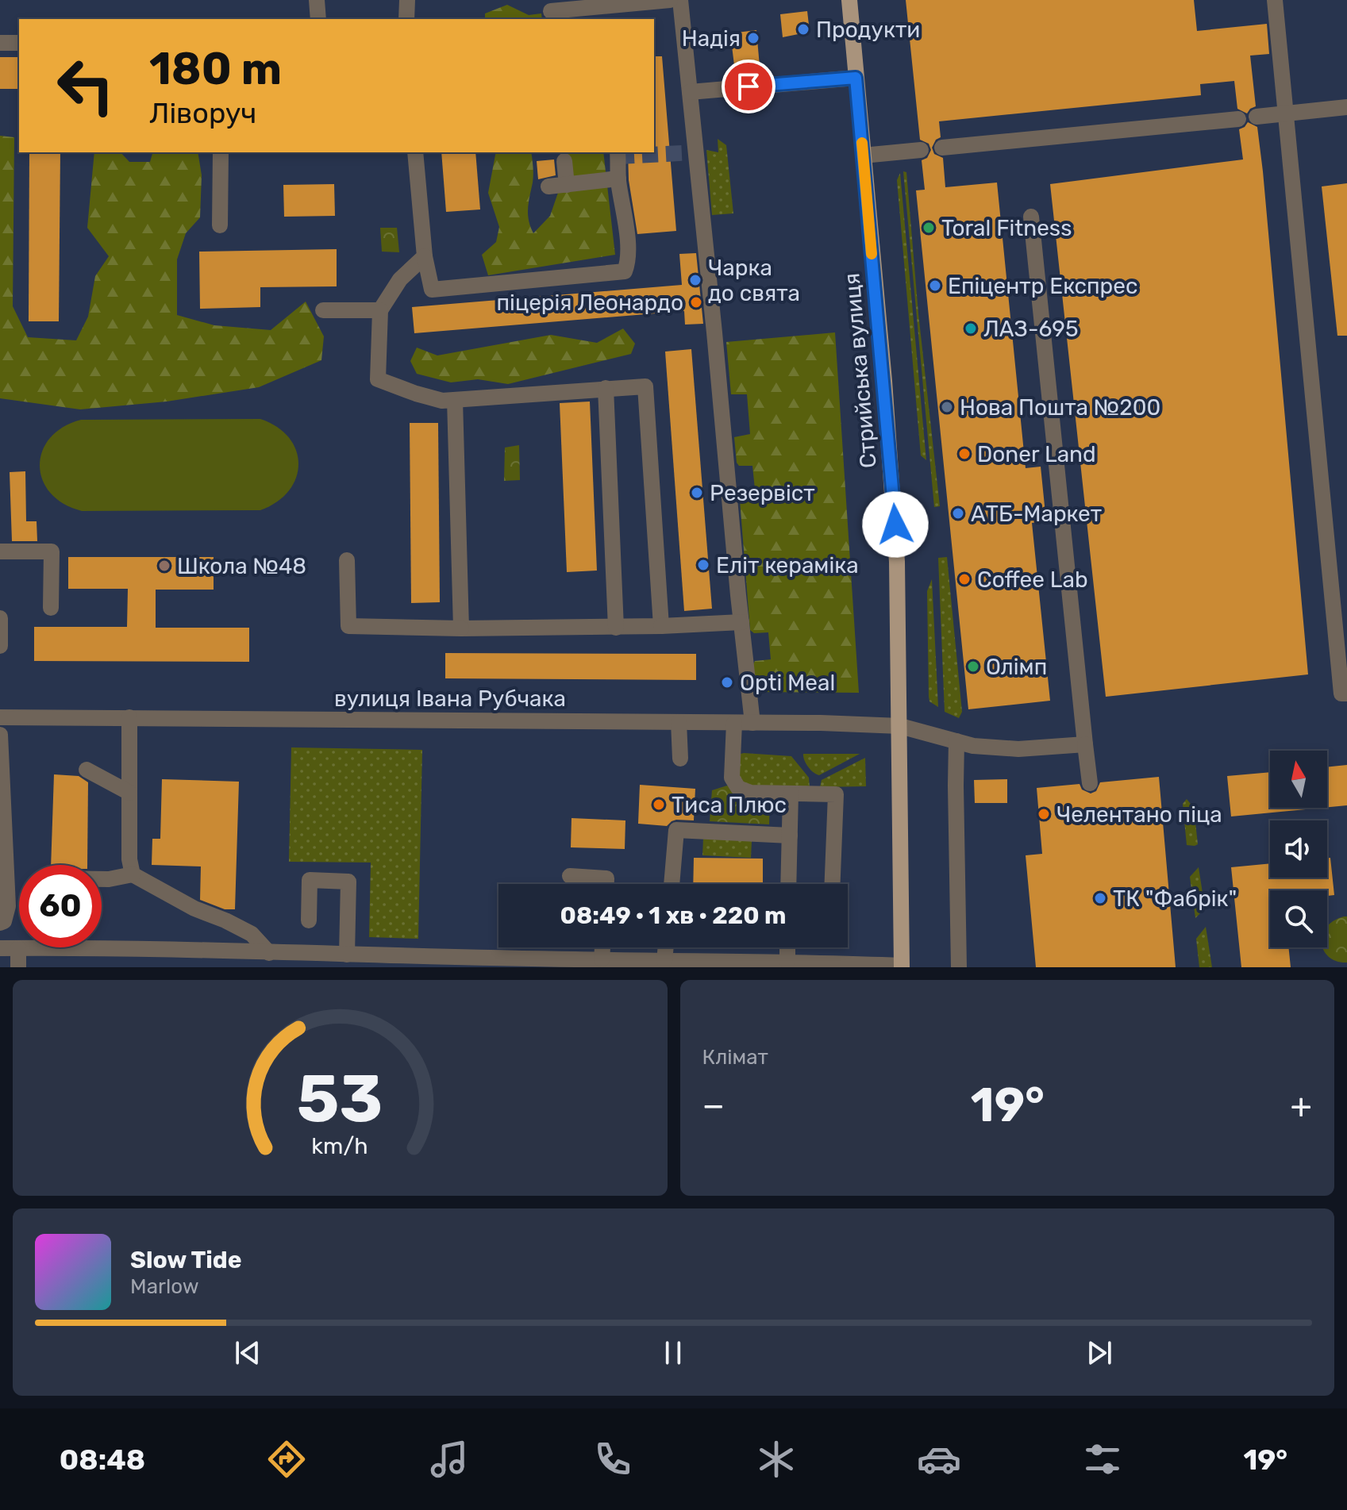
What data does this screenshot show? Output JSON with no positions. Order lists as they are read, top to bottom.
{
  "streets": {
    "main road": ["Стрийська вулиця"],
    "street": ["вулиця Івана Рубчака"]
  },
  "crossings": [
    ["Стрийська вулиця", "вулиця Івана Рубчака"]
  ],
  "places": [
    "Продукти",
    "Надія",
    "Toral Fitness",
    "Чарка до свята",
    "Епіцентр Експрес",
    "піцерія Леонардо",
    "ЛАЗ-695",
    "Нова Пошта №200",
    "Doner Land",
    "Резервіст",
    "АТБ-Маркет",
    "Еліт кераміка",
    "Школа №48",
    "Coffee Lab",
    "Олімп",
    "Opti Meal",
    "Тиса Плюс",
    "Челентано піца",
    "ТК \"Фабрік\""
  ],
  "north": "top",
  "page": {
    "turn": ["180 m", "Ліворуч"],
    "limit": "60",
    "trip": "08:49 · 1 хв · 220 m",
    "tile": "Клімат",
    "heat": ["−", "19°", "+"],
    "song": ["Slow Tide", "Marlow"],
    "tabs": ["08:48", "19°"],
    "gauge": ["53", "km/h"]
  }
}
